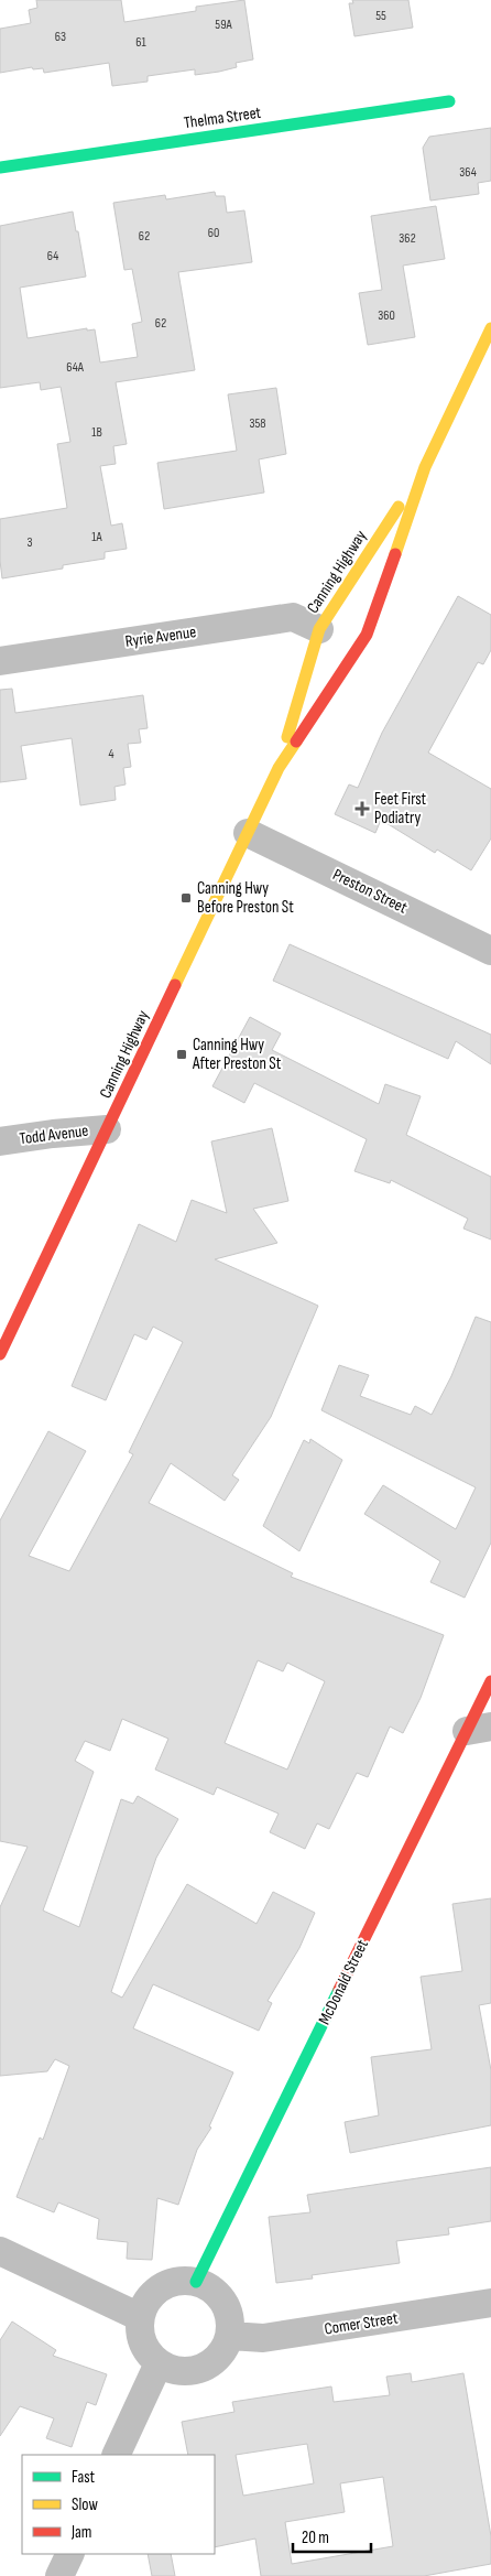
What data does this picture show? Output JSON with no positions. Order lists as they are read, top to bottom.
{
  "streets": {
    "main road": ["Thelma Street", "Canning Highway", "McDonald Street"],
    "street": [
      "Ryrie Avenue",
      "Preston Street",
      "Todd Avenue",
      "Comer Street"
    ]
  },
  "crossings": [
    ["Canning Highway", "Ryrie Avenue"],
    ["Canning Highway", "Preston Street"],
    ["Canning Highway", "Todd Avenue"],
    ["McDonald Street", "Comer Street"]
  ],
  "places": {
    "health": ["Feet First Podiatry"],
    "transit": ["Canning Hwy Before Preston St", "Canning Hwy After Preston St"]
  },
  "house_numbers": [
    "55",
    "59A",
    "63",
    "61",
    "364",
    "60",
    "62",
    "362",
    "64",
    "360",
    "62",
    "64A",
    "358",
    "1B",
    "1A",
    "3",
    "4"
  ],
  "legend": ["Fast", "Slow", "Jam"],
  "scale_bar": "20 m"
}
